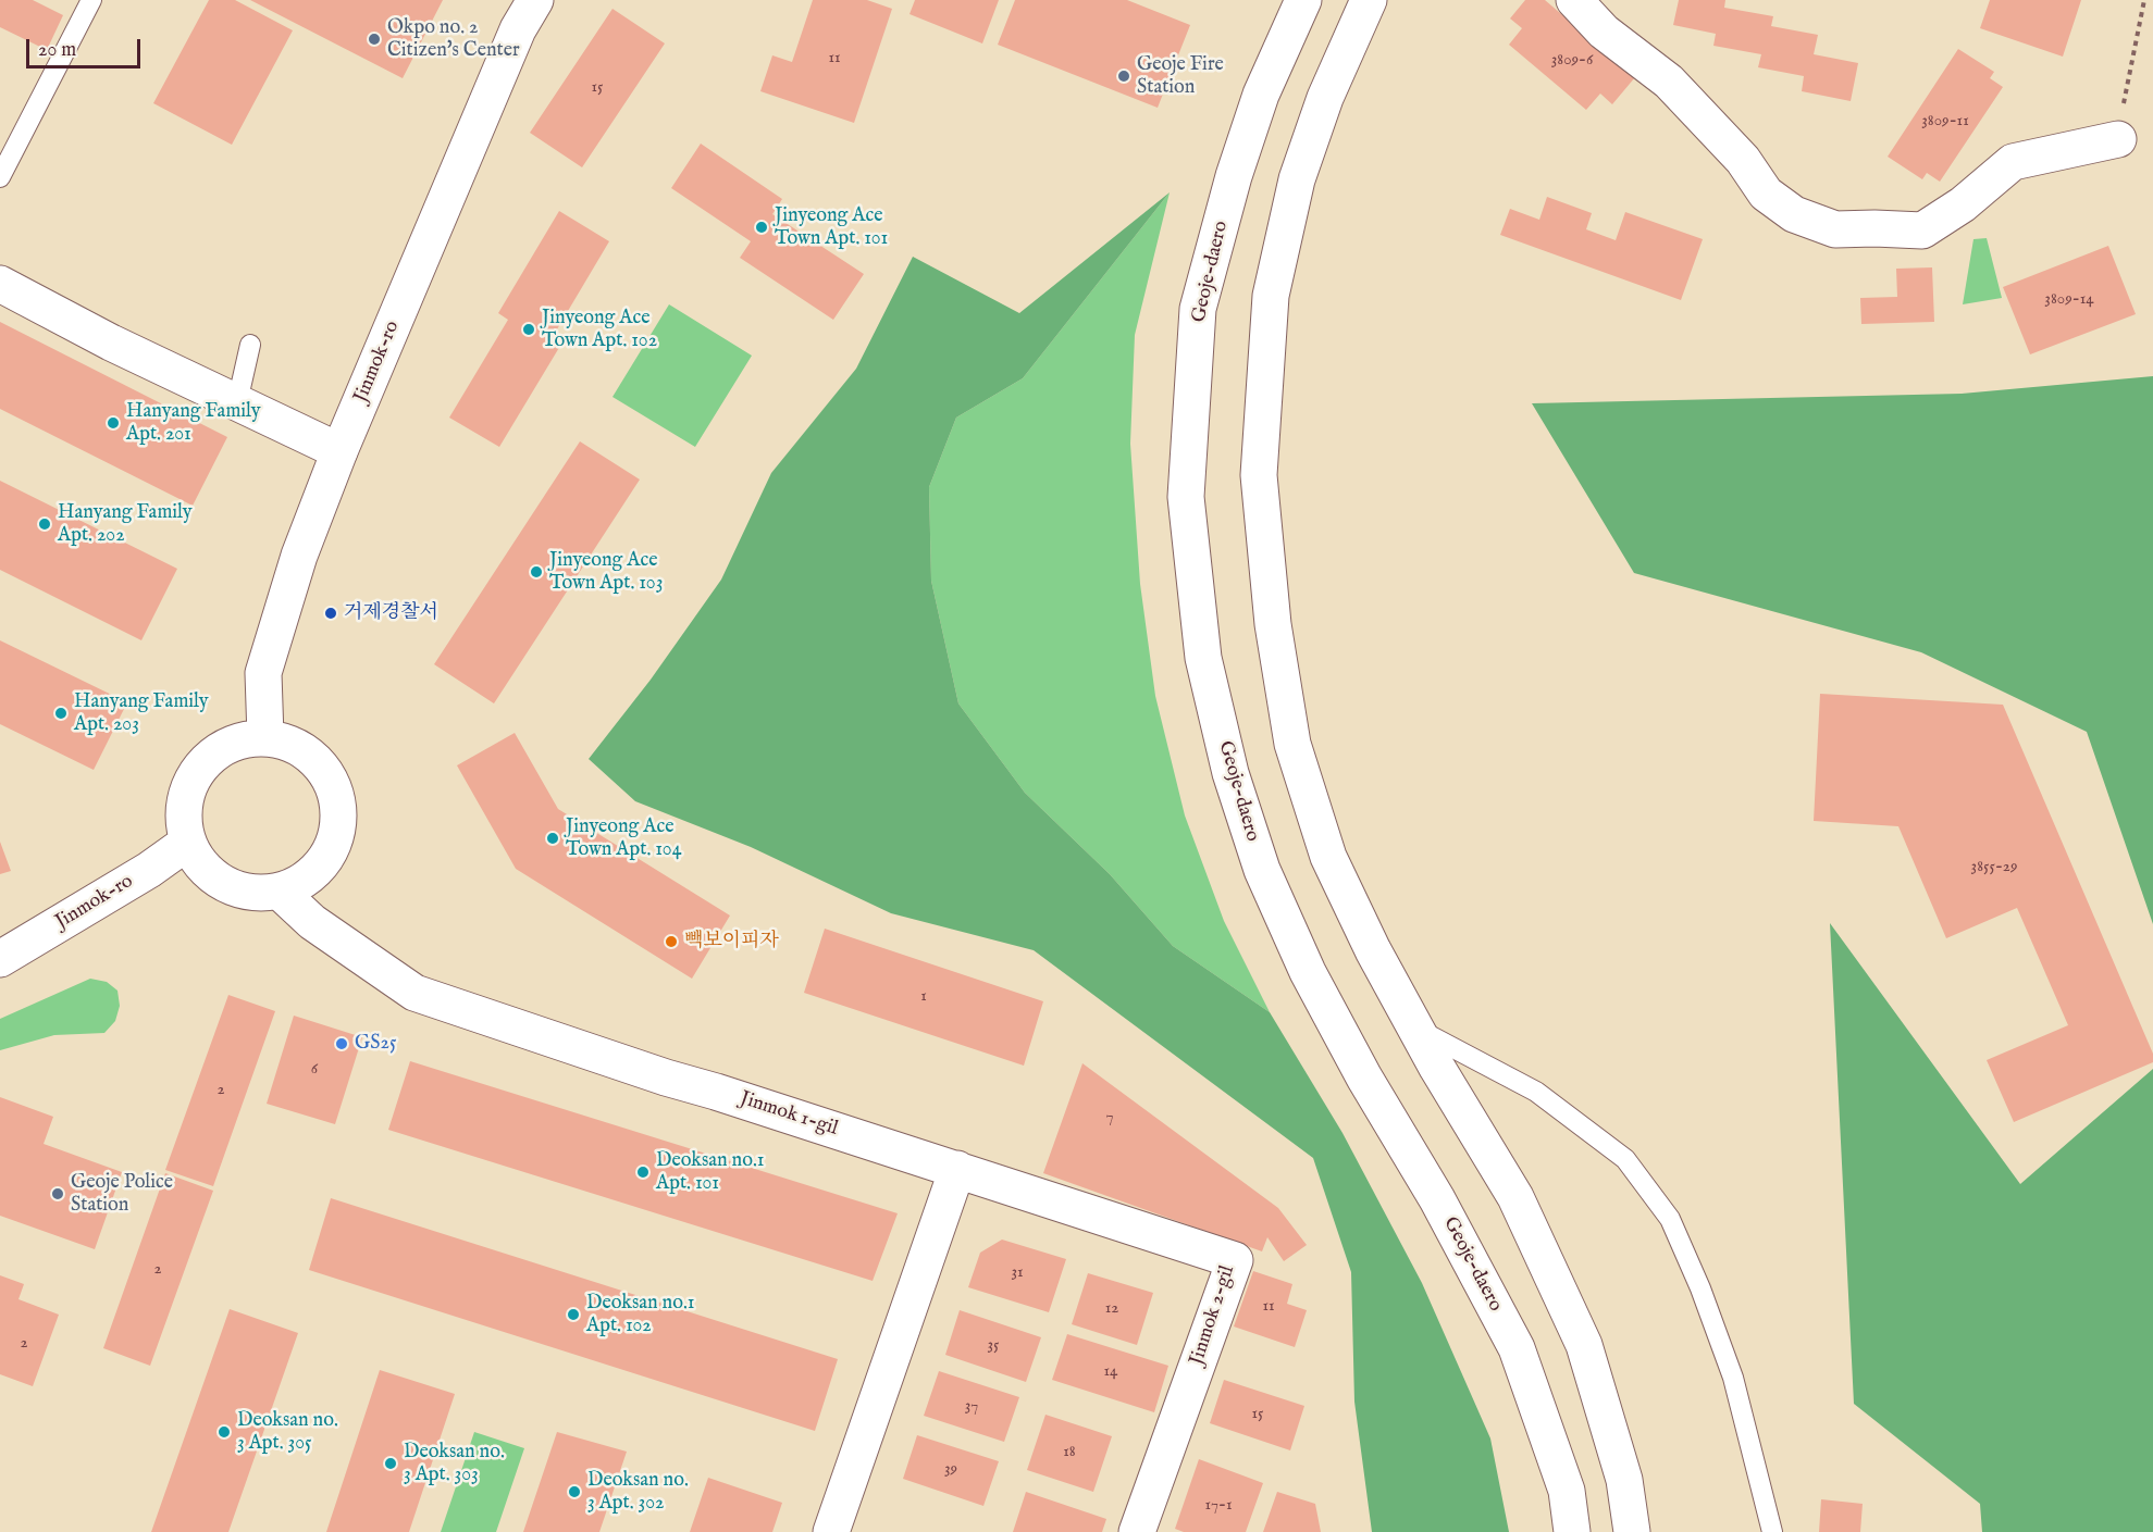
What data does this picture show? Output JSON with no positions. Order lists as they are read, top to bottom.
{
  "streets": {
    "street": [
      "Geoje-daero",
      "Jinmok-ro",
      "Jinmok 1-gil",
      "Jinmok 2-gil"
    ]
  },
  "crossings": [
    ["Jinmok-ro", "Jinmok 1-gil"],
    ["Jinmok 1-gil", "Jinmok 2-gil"]
  ],
  "places": [
    "Okpo no. 2 Citizen's Center",
    "Geoje Fire Station",
    "Jinyeong Ace Town Apt. 101",
    "Jinyeong Ace Town Apt. 102",
    "Hanyang Family Apt. 201",
    "Hanyang Family Apt. 202",
    "Jinyeong Ace Town Apt. 103",
    "거제경찰서",
    "Hanyang Family Apt. 203",
    "Jinyeong Ace Town Apt. 104",
    "빽보이피자",
    "GS25",
    "Deoksan no.1 Apt. 101",
    "Geoje Police Station",
    "Deoksan no.1 Apt. 102",
    "Deoksan no. 3 Apt. 305",
    "Deoksan no. 3 Apt. 303",
    "Deoksan no. 3 Apt. 302"
  ],
  "house_numbers": [
    "11",
    "3809-6",
    "15",
    "3809-11",
    "3809-14",
    "3855-29",
    "1",
    "6",
    "2",
    "7",
    "2",
    "31",
    "11",
    "12",
    "2",
    "35",
    "14",
    "37",
    "15",
    "18",
    "39",
    "17-1"
  ],
  "scale_bar": "20 m"
}
